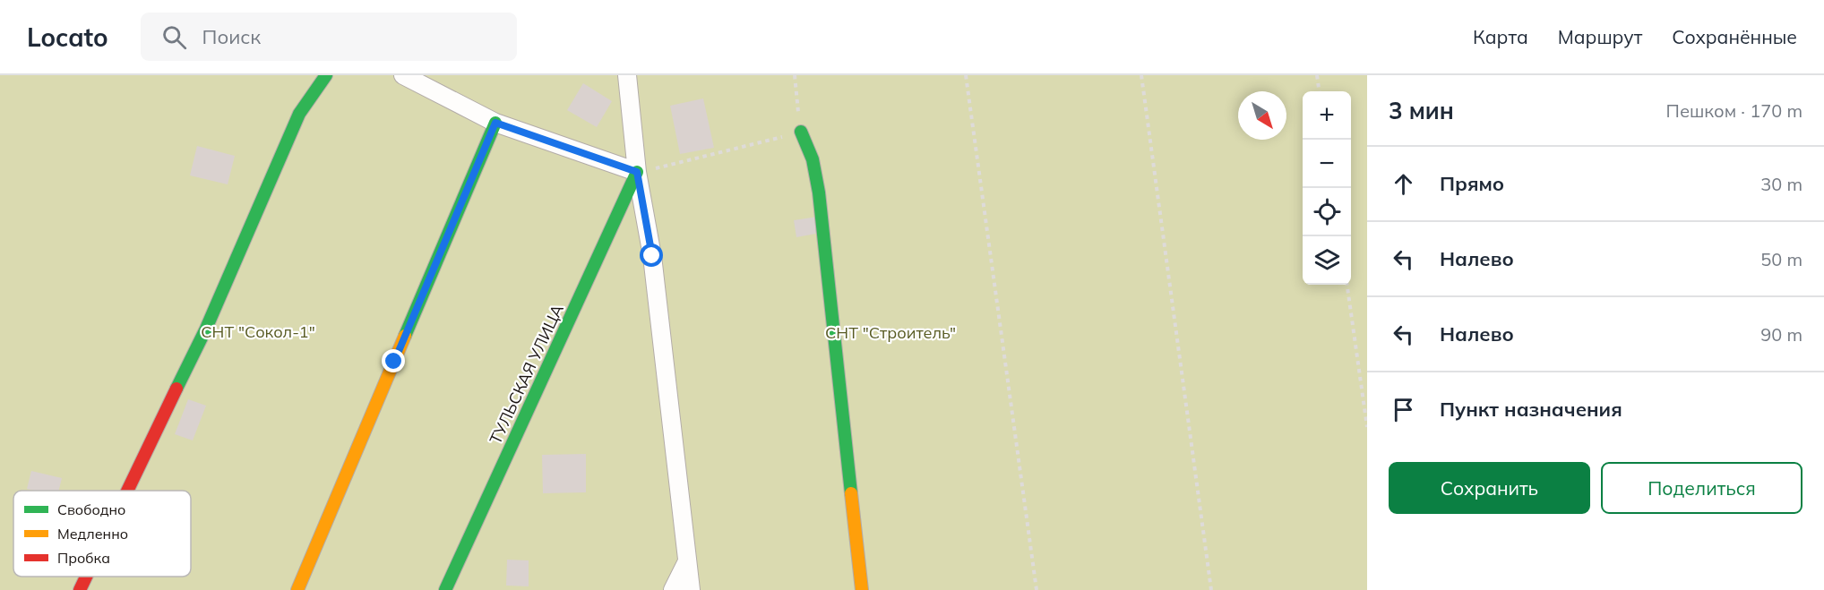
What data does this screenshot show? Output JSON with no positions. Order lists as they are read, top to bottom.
{
  "streets": {
    "street": ["ТУЛЬСКАЯ УЛИЦА"]
  },
  "parks": ["СНТ \"Сокол-1\"", "СНТ \"Строитель\""],
  "legend": ["Свободно", "Медленно", "Пробка"],
  "north": "bottom right",
  "page": {
    "header": "Locato",
    "search": "Поиск",
    "nav": ["Карта", "Маршрут", "Сохранённые"],
    "heading": ["3 мин", "Пешком · 170 m"],
    "map_buttons": ["+", "−"],
    "list": [
      ["Прямо", "30 m"],
      ["Налево", "50 m"],
      ["Налево", "90 m"],
      "Пункт назначения"
    ],
    "buttons": ["Сохранить", "Поделиться"]
  }
}
